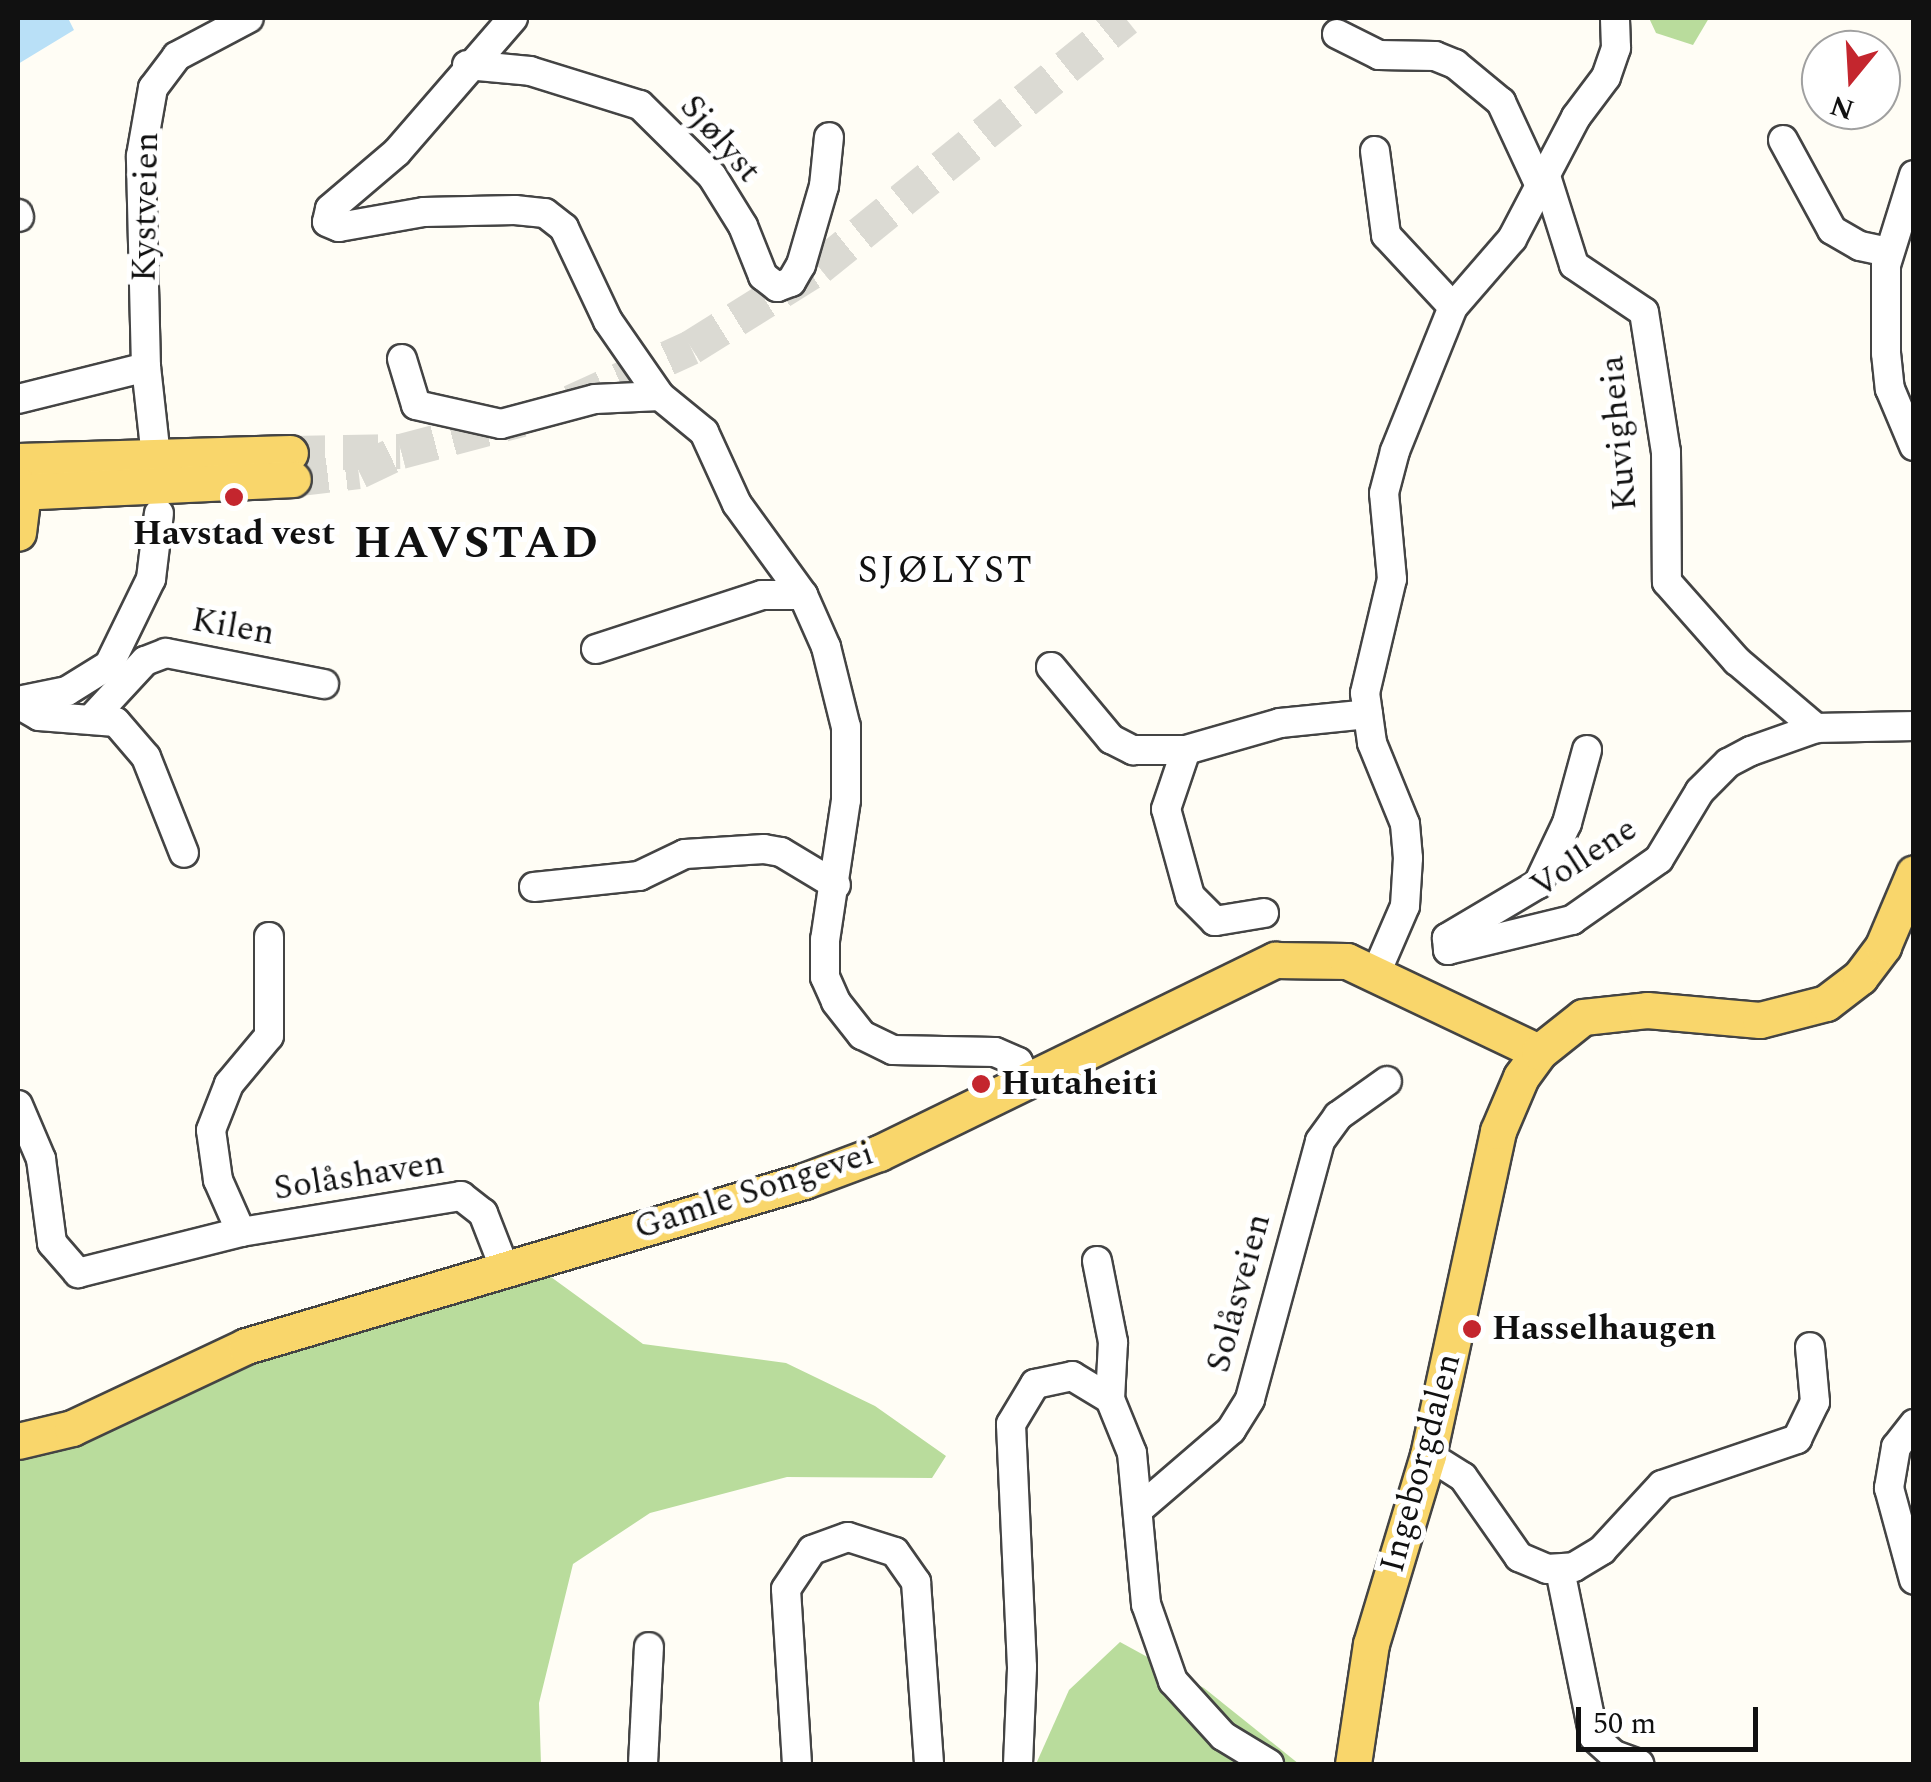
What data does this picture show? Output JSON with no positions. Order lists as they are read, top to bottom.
{
  "streets": {
    "main road": ["Gamle Songevei", "Ingeborgdalen"],
    "street": [
      "Sjølyst",
      "Kystveien",
      "Kuvigheia",
      "Kilen",
      "Vollene",
      "Solåshaven",
      "Solåsveien"
    ]
  },
  "crossings": [
    ["Kuvigheia", "Vollene"],
    ["Solåshaven", "Gamle Songevei"],
    ["Gamle Songevei", "Ingeborgdalen"]
  ],
  "districts": ["HAVSTAD", "SJØLYST"],
  "places": ["Havstad vest", "Hutaheiti", "Hasselhaugen"],
  "scale_bar": "50 m",
  "north": "bottom"
}
